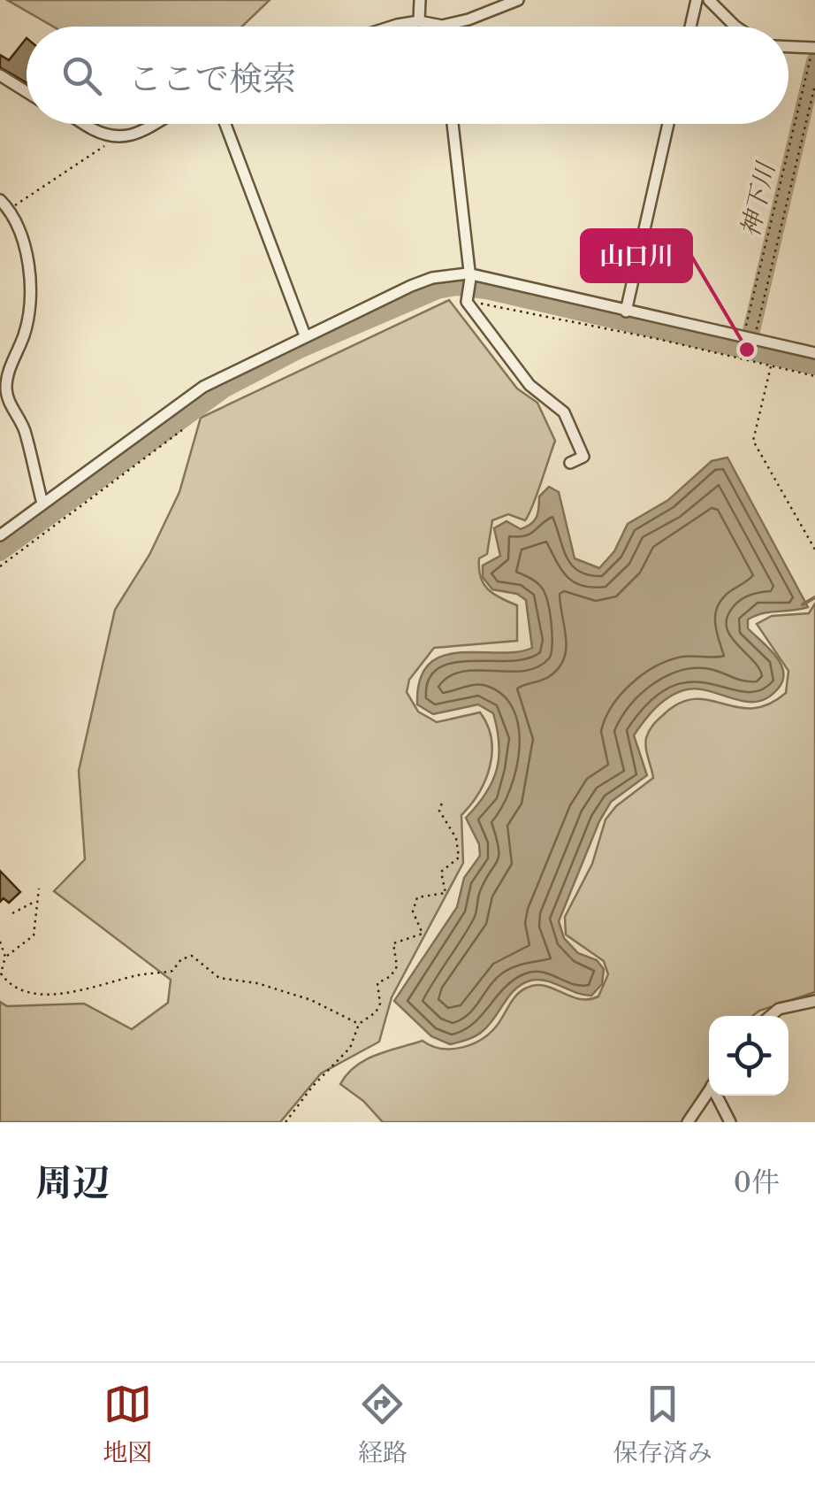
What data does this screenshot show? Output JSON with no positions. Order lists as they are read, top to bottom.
{
  "water": ["神下川"],
  "places": ["山口川"],
  "page": {
    "search": "ここで検索",
    "heading": ["周辺", "0件"],
    "nav": ["地図", "経路", "保存済み"]
  }
}
